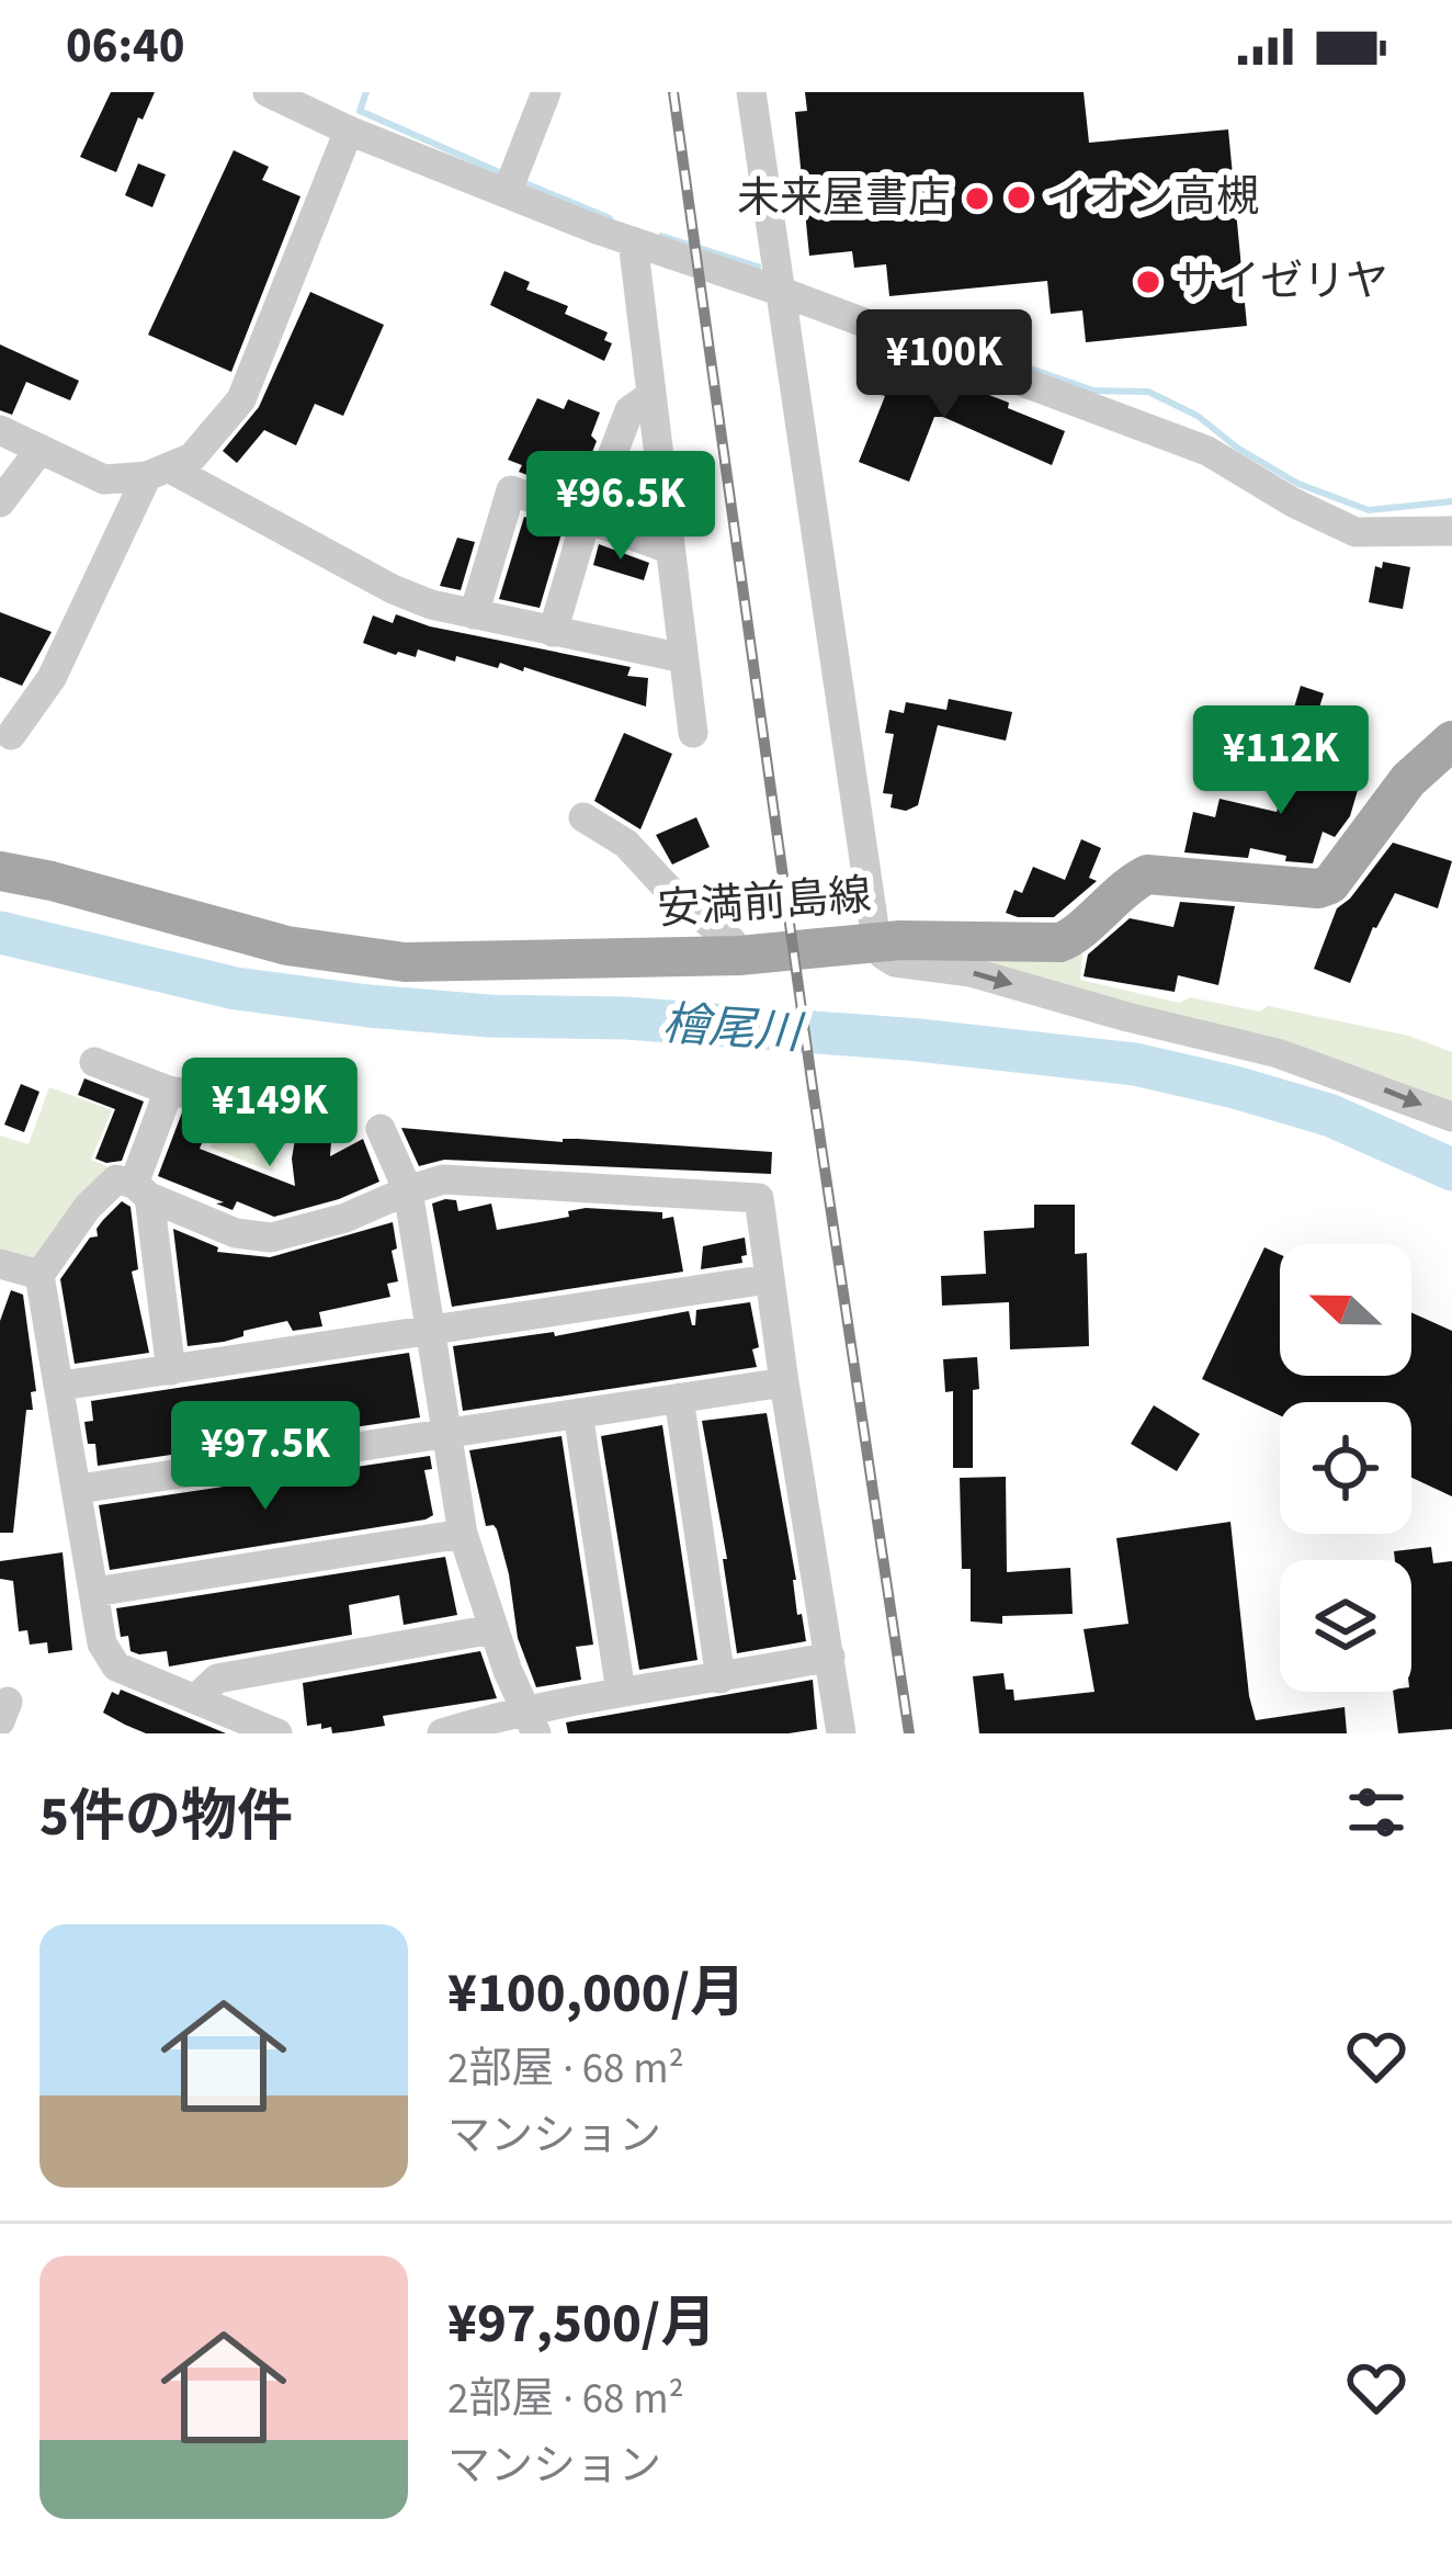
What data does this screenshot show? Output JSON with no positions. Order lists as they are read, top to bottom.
{
  "streets": {
    "main road": ["安満前島線"]
  },
  "water": ["檜尾川"],
  "places": ["イオン高槻", "未来屋書店", "サイゼリヤ"],
  "north": "left",
  "page": {
    "status": "06:40",
    "price": [
      "¥100K",
      "¥96.5K",
      "¥112K",
      "¥149K",
      "¥97.5K"
    ],
    "heading": "5件の物件",
    "list": [
      {
        "name": "¥100,000/月",
        "note": "2部屋 · 68 m² · マンション"
      },
      {
        "name": "¥97,500/月",
        "note": "2部屋 · 68 m² · マンション"
      }
    ]
  }
}
